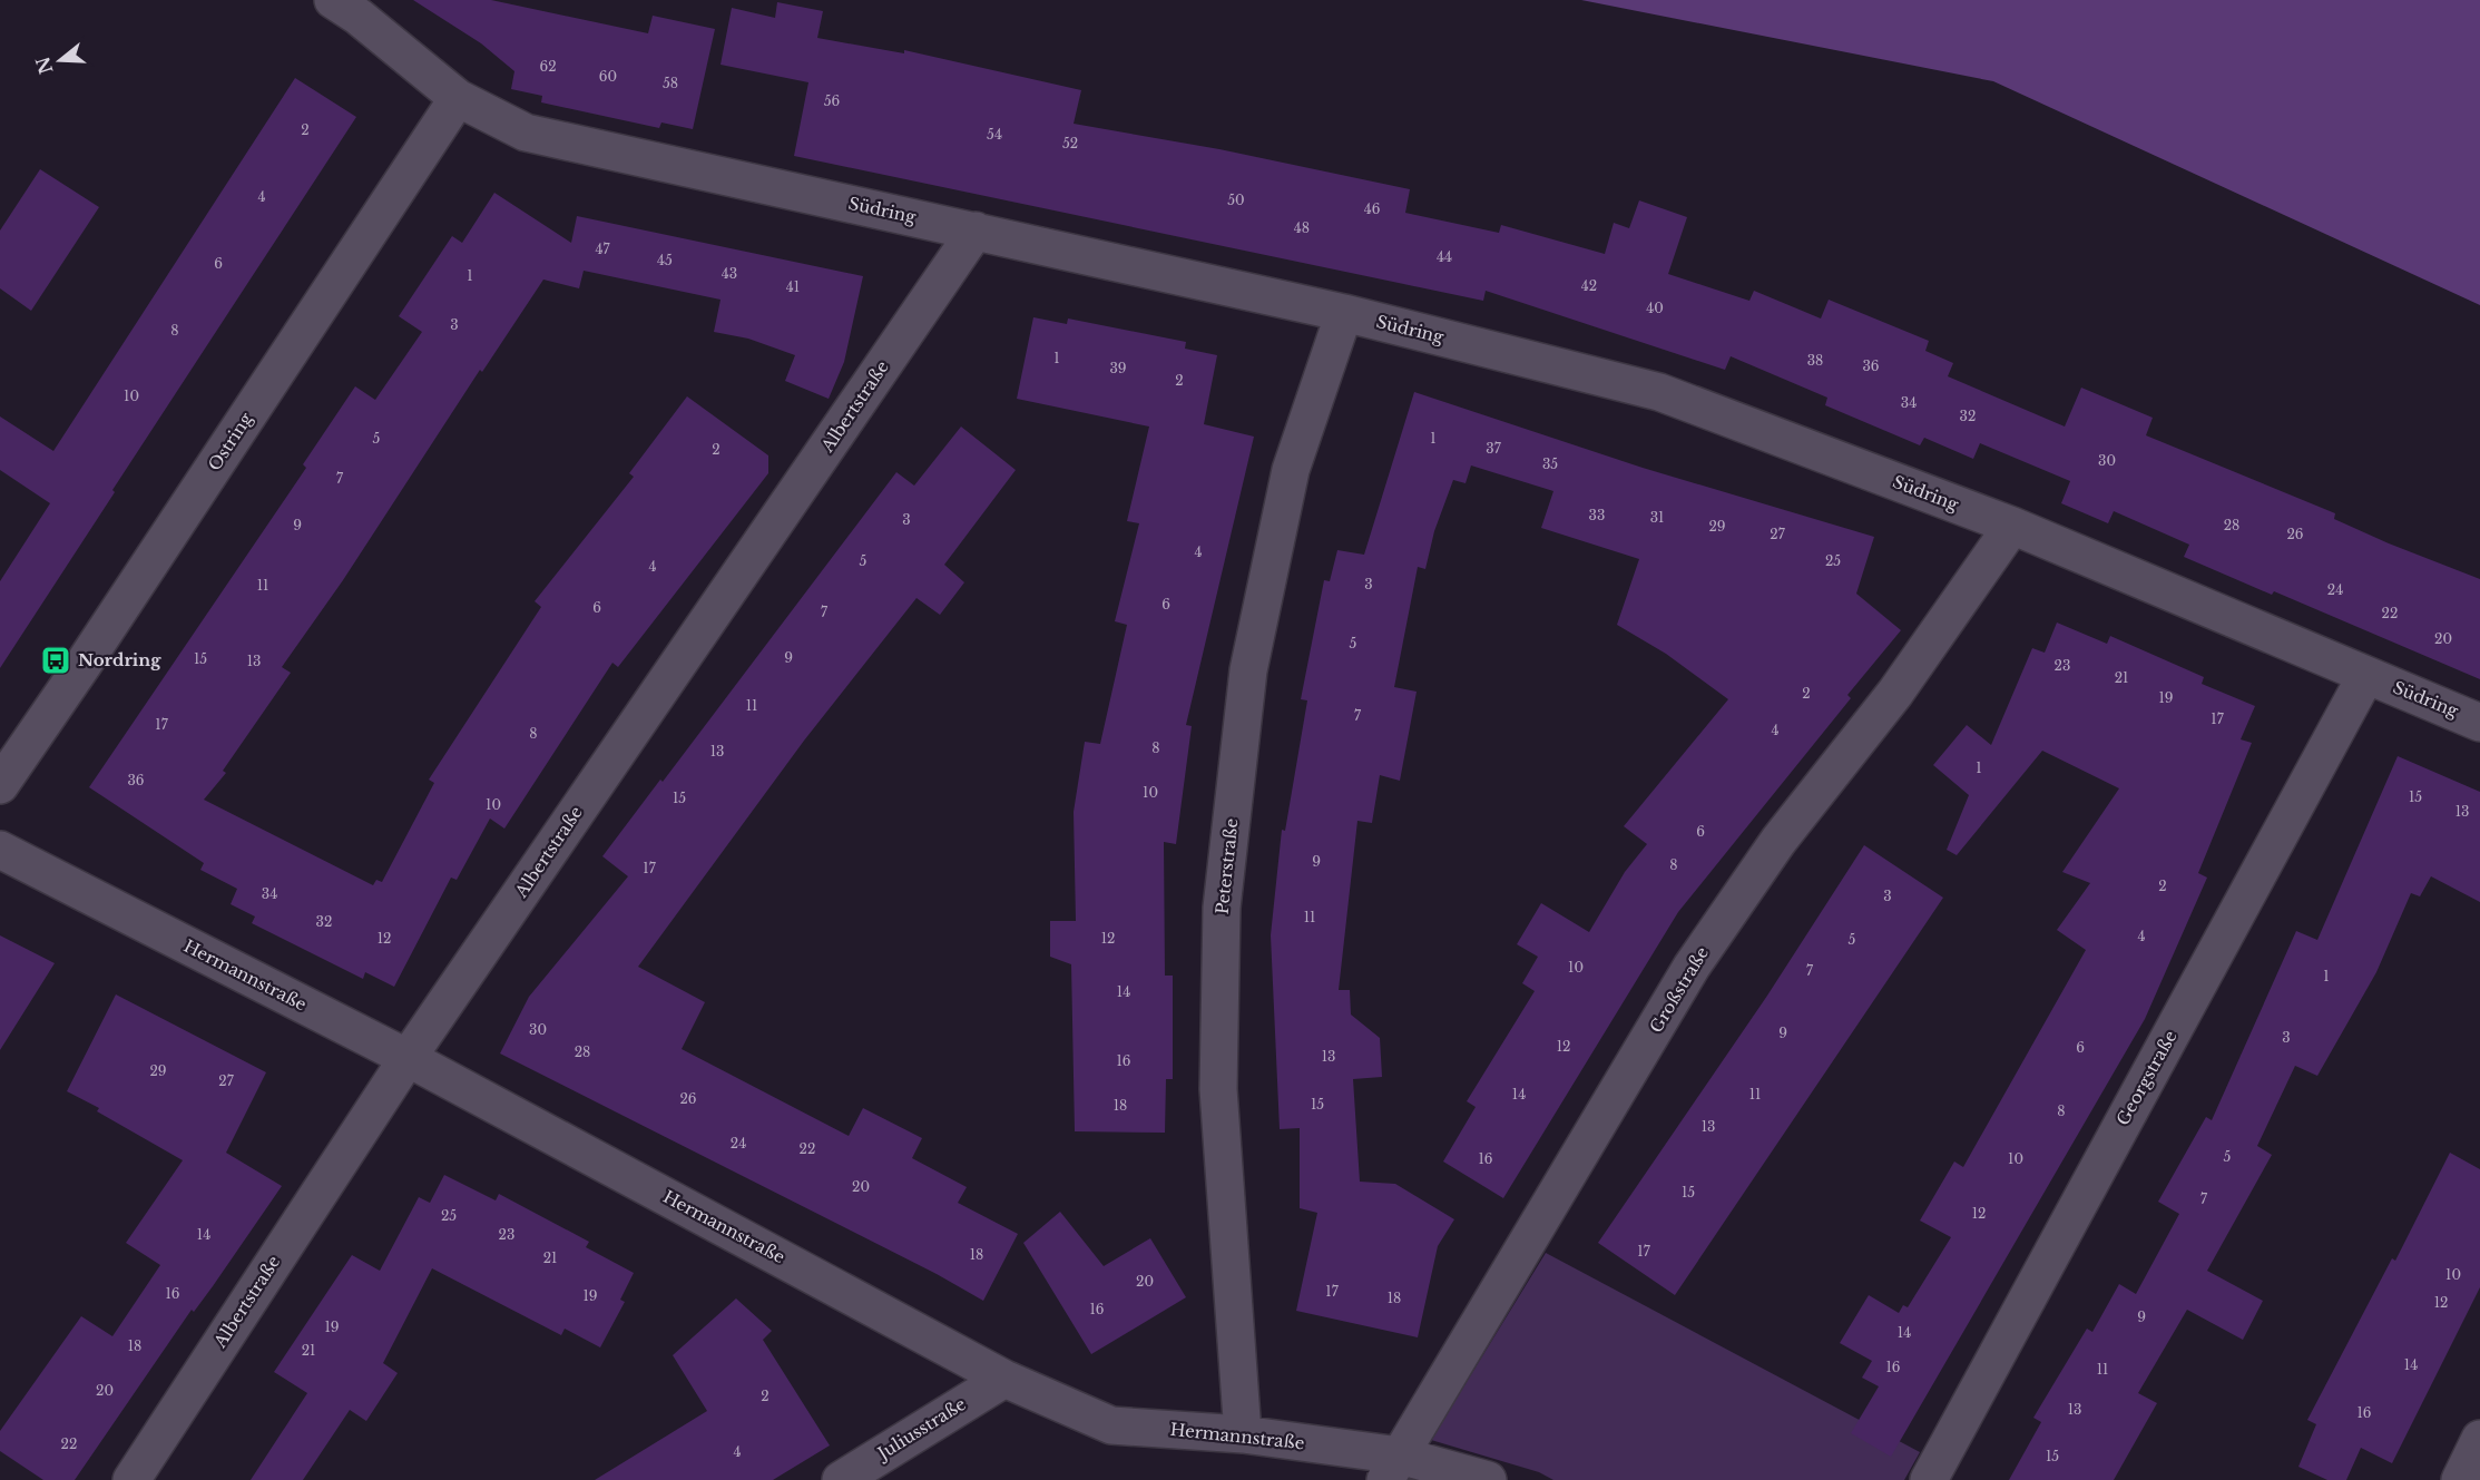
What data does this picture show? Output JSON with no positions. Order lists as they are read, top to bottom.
{
  "streets": {
    "street": [
      "Südring",
      "Albertstraße",
      "Ostring",
      "Peterstraße",
      "Hermannstraße",
      "Großstraße",
      "Georgstraße",
      "Juliusstraße"
    ]
  },
  "crossings": [
    ["Südring", "Albertstraße"],
    ["Südring", "Ostring"],
    ["Südring", "Peterstraße"],
    ["Südring", "Großstraße"],
    ["Südring", "Georgstraße"],
    ["Albertstraße", "Hermannstraße"],
    ["Peterstraße", "Hermannstraße"],
    ["Hermannstraße", "Großstraße"],
    ["Hermannstraße", "Juliusstraße"]
  ],
  "places": {
    "bus stop": ["Nordring"]
  },
  "house_numbers": [
    "62",
    "60",
    "58",
    "56",
    "2",
    "54",
    "52",
    "4",
    "50",
    "46",
    "48",
    "47",
    "44",
    "45",
    "6",
    "43",
    "1",
    "42",
    "41",
    "40",
    "3",
    "8",
    "1",
    "38",
    "36",
    "39",
    "2",
    "10",
    "34",
    "32",
    "5",
    "1",
    "37",
    "2",
    "30",
    "35",
    "7",
    "33",
    "31",
    "3",
    "9",
    "28",
    "29",
    "27",
    "26",
    "4",
    "5",
    "25",
    "4",
    "3",
    "11",
    "24",
    "6",
    "6",
    "7",
    "22",
    "20",
    "5",
    "9",
    "15",
    "13",
    "23",
    "21",
    "2",
    "19",
    "11",
    "7",
    "17",
    "17",
    "4",
    "8",
    "8",
    "13",
    "1",
    "36",
    "10",
    "15",
    "15",
    "10",
    "13",
    "6",
    "9",
    "8",
    "17",
    "2",
    "34",
    "3",
    "11",
    "32",
    "4",
    "12",
    "12",
    "5",
    "10",
    "7",
    "1",
    "14",
    "30",
    "9",
    "3",
    "12",
    "6",
    "28",
    "13",
    "16",
    "29",
    "27",
    "14",
    "11",
    "26",
    "15",
    "18",
    "8",
    "13",
    "24",
    "22",
    "5",
    "16",
    "10",
    "20",
    "15",
    "7",
    "12",
    "25",
    "14",
    "23",
    "17",
    "18",
    "21",
    "10",
    "20",
    "17",
    "16",
    "19",
    "18",
    "12",
    "16",
    "9",
    "19",
    "14",
    "18",
    "21",
    "14",
    "16",
    "11",
    "20",
    "2",
    "13",
    "16",
    "22",
    "4",
    "15"
  ],
  "north": "left"
}
